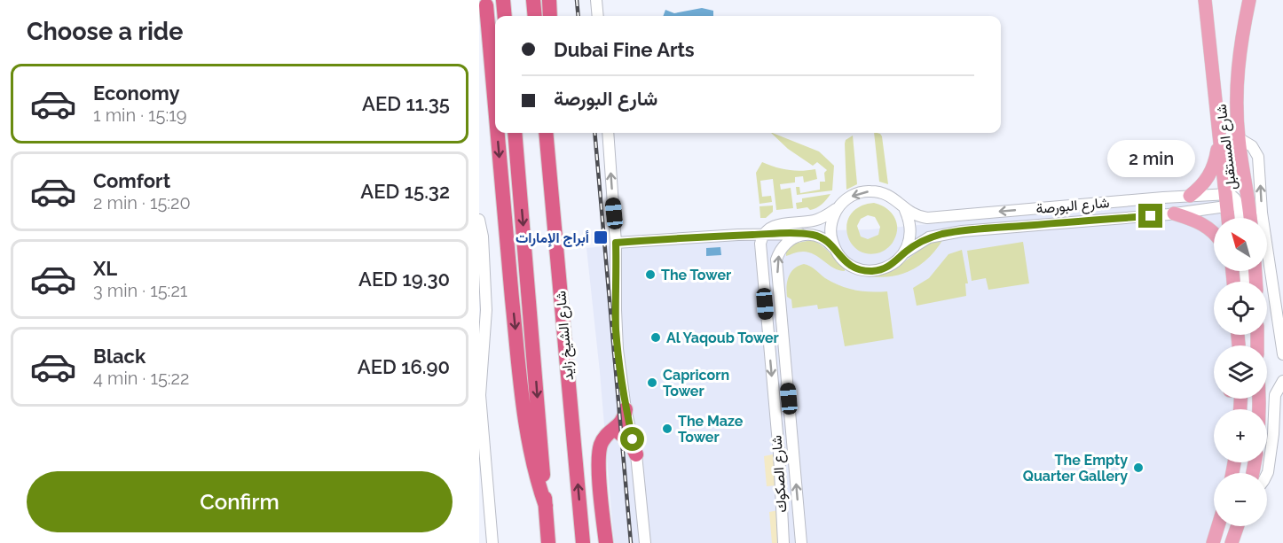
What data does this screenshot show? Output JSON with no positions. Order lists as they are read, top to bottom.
{
  "streets": {
    "highway": ["شارع الشيخ زايد"],
    "main road": ["شارع المستقبل"],
    "street": ["شارع البورصة", "شارع الصكوك"]
  },
  "crossings": [
    ["شارع المستقبل", "شارع البورصة"]
  ],
  "places": {
    "transit": ["أبراج الإمارات"],
    "other": [
      "The Tower",
      "Al Yaqoub Tower",
      "Capricorn Tower",
      "The Maze Tower",
      "The Empty Quarter Gallery"
    ]
  },
  "north": "top left",
  "page": {
    "heading": "Choose a ride",
    "banner": ["Dubai Fine Arts", "شارع البورصة"],
    "list": [
      {
        "name": "Economy",
        "note": "1 min · 15:19",
        "value": "AED 11.35"
      },
      {
        "name": "Comfort",
        "note": "2 min · 15:20",
        "value": "AED 15.32"
      },
      {
        "name": "XL",
        "note": "3 min · 15:21",
        "value": "AED 19.30"
      },
      {
        "name": "Black",
        "note": "4 min · 15:22",
        "value": "AED 16.90"
      }
    ],
    "bubble": "2 min",
    "map_buttons": ["+", "−"],
    "buttons": "Confirm"
  }
}
